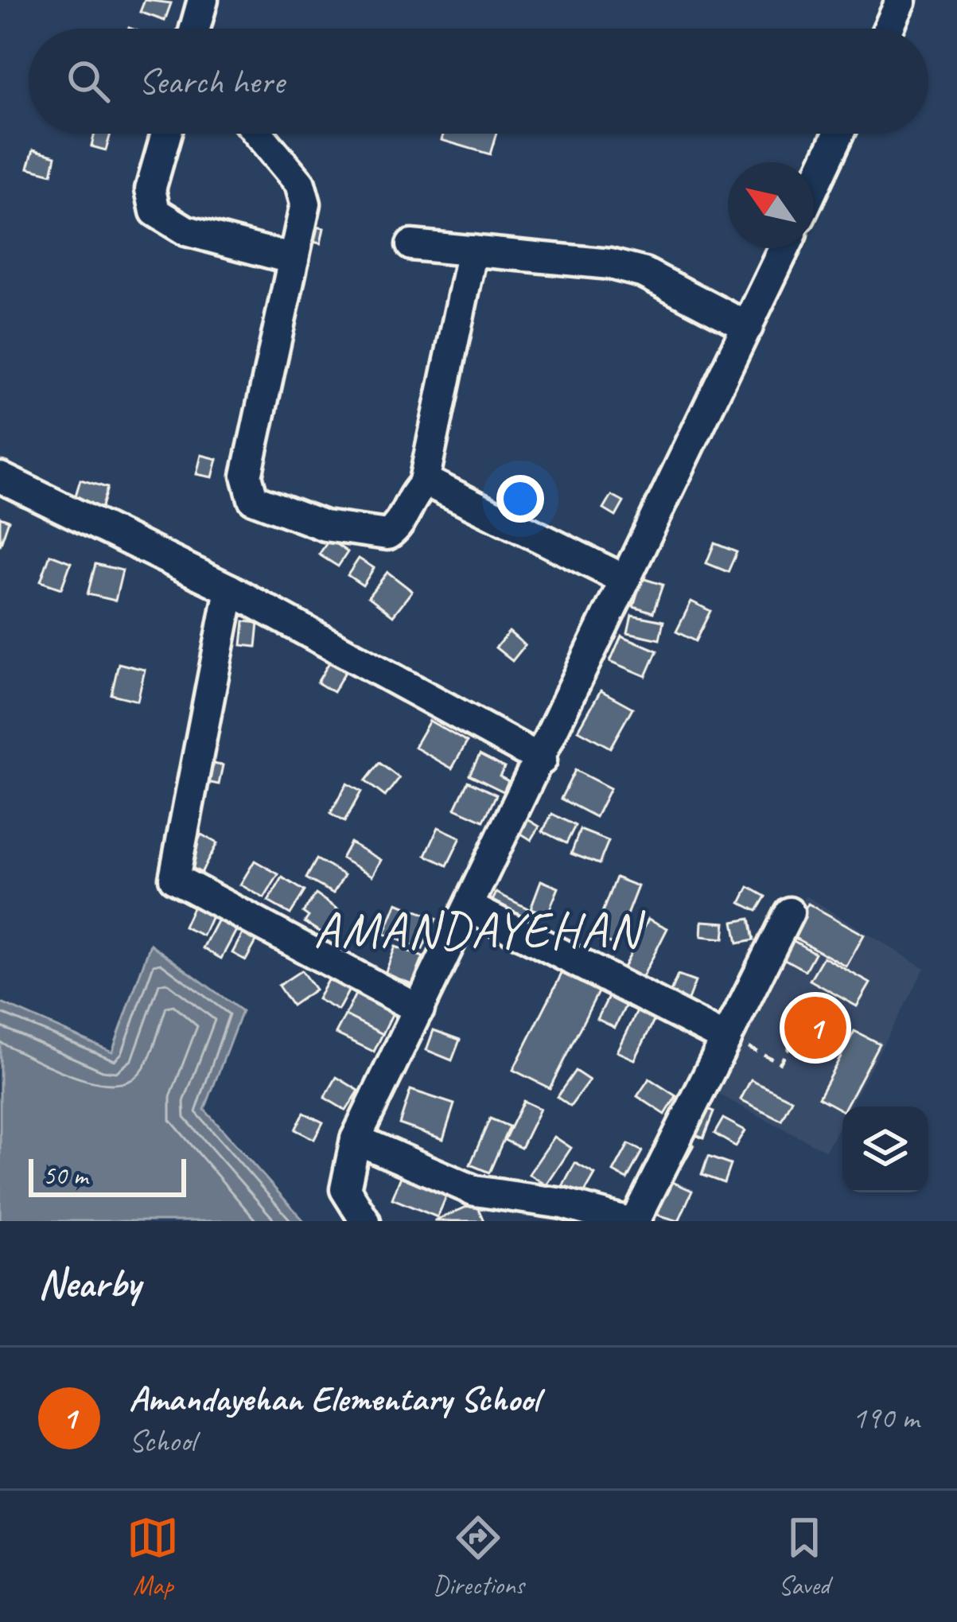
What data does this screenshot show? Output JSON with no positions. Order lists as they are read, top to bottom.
{
  "districts": ["AMANDAYEHAN"],
  "scale_bar": "50 m",
  "north": "top left",
  "page": {
    "search": "Search here",
    "pins": "1",
    "scale": "50 m",
    "heading": "Nearby",
    "list": [
      {
        "mark": "1",
        "name": "Amandayehan Elementary School",
        "note": "School",
        "value": "190 m"
      }
    ],
    "nav": ["Map", "Directions", "Saved"]
  }
}
